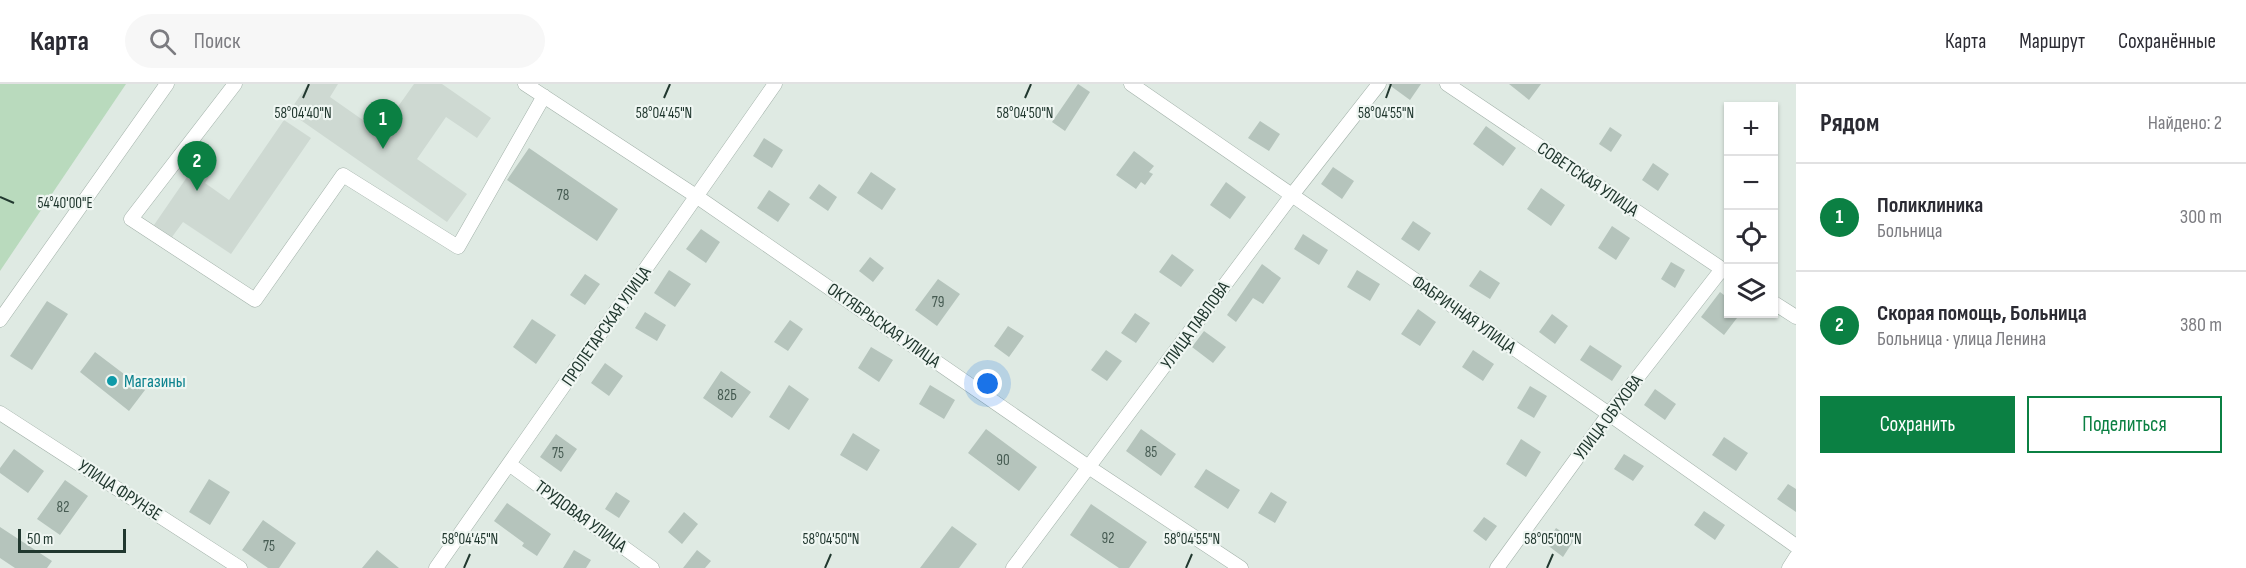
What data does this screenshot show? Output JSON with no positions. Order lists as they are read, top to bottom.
{
  "streets": {
    "street": [
      "СОВЕТСКАЯ УЛИЦА",
      "ФАБРИЧНАЯ УЛИЦА",
      "ОКТЯБРЬСКАЯ УЛИЦА",
      "УЛИЦА ПАВЛОВА",
      "ПРОЛЕТАРСКАЯ УЛИЦА",
      "УЛИЦА ОБУХОВА",
      "УЛИЦА ФРУНЗЕ",
      "ТРУДОВАЯ УЛИЦА"
    ]
  },
  "crossings": [
    ["ФАБРИЧНАЯ УЛИЦА", "УЛИЦА ПАВЛОВА"],
    ["ФАБРИЧНАЯ УЛИЦА", "УЛИЦА ОБУХОВА"],
    ["ОКТЯБРЬСКАЯ УЛИЦА", "УЛИЦА ПАВЛОВА"],
    ["ОКТЯБРЬСКАЯ УЛИЦА", "ПРОЛЕТАРСКАЯ УЛИЦА"],
    ["ПРОЛЕТАРСКАЯ УЛИЦА", "ТРУДОВАЯ УЛИЦА"]
  ],
  "places": ["Магазины"],
  "house_numbers": [
    "78",
    "79",
    "82Б",
    "85",
    "75",
    "90",
    "82",
    "92",
    "75"
  ],
  "scale_bar": "50 m",
  "page": {
    "header": "Карта",
    "search": "Поиск",
    "nav": ["Карта", "Маршрут", "Сохранённые"],
    "heading": ["Рядом", "Найдено: 2"],
    "pins": ["1", "2"],
    "map_buttons": ["+", "−"],
    "list": [
      {
        "mark": "1",
        "name": "Поликлиника",
        "note": "Больница",
        "value": "300 m"
      },
      {
        "mark": "2",
        "name": "Скорая помощь, Больница",
        "note": "Больница · улица Ленина",
        "value": "380 m"
      }
    ],
    "buttons": ["Сохранить", "Поделиться"],
    "scale": "50 m"
  },
  "coordinates": [
    "58°04'40\"N",
    "58°04'45\"N",
    "58°04'50\"N",
    "58°04'55\"N",
    "54°40'00\"E",
    "58°05'00\"N"
  ]
}
